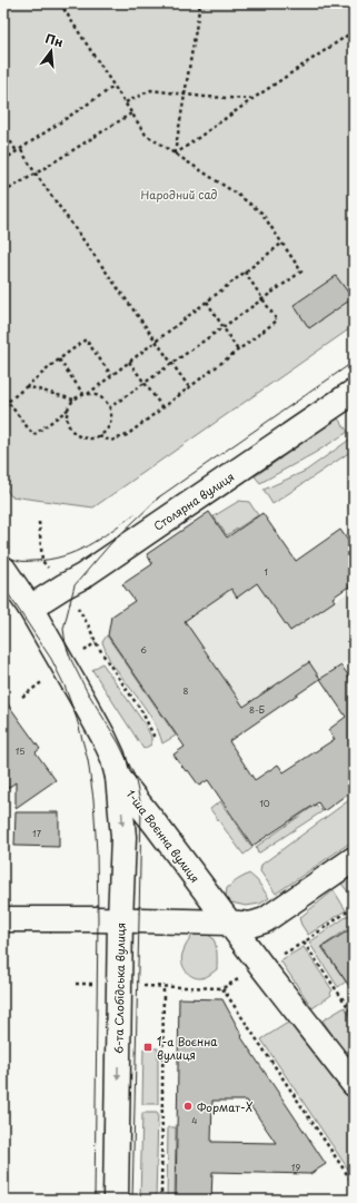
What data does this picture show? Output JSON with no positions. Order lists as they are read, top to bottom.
{
  "streets": {
    "street": ["Столярна вулиця", "1-ша Воєнна вулиця", "6-та Слобідська вулиця"]
  },
  "crossings": [
    ["Столярна вулиця", "1-ша Воєнна вулиця"],
    ["1-ша Воєнна вулиця", "6-та Слобідська вулиця"]
  ],
  "one_way": ["6-та Слобідська вулиця"],
  "parks": ["Народний сад"],
  "places": {
    "transit": ["1-а Воєнна вулиця"],
    "other": ["Формат-X"]
  },
  "house_numbers": [
    "1",
    "6",
    "8",
    "8-Б",
    "15",
    "10",
    "17",
    "4",
    "19"
  ],
  "north": "top"
}
